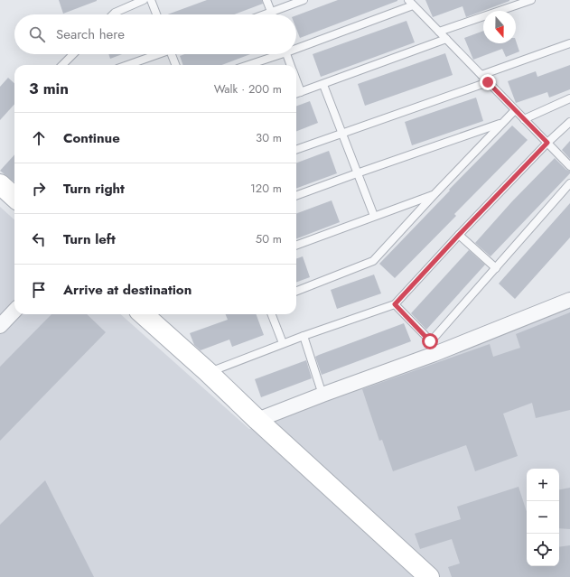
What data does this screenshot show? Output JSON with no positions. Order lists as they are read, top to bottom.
{
  "north": "bottom",
  "page": {
    "search": "Search here",
    "heading": ["3 min", "Walk · 200 m"],
    "list": [
      ["Continue", "30 m"],
      ["Turn right", "120 m"],
      ["Turn left", "50 m"],
      "Arrive at destination"
    ],
    "map_buttons": ["+", "−"]
  }
}
